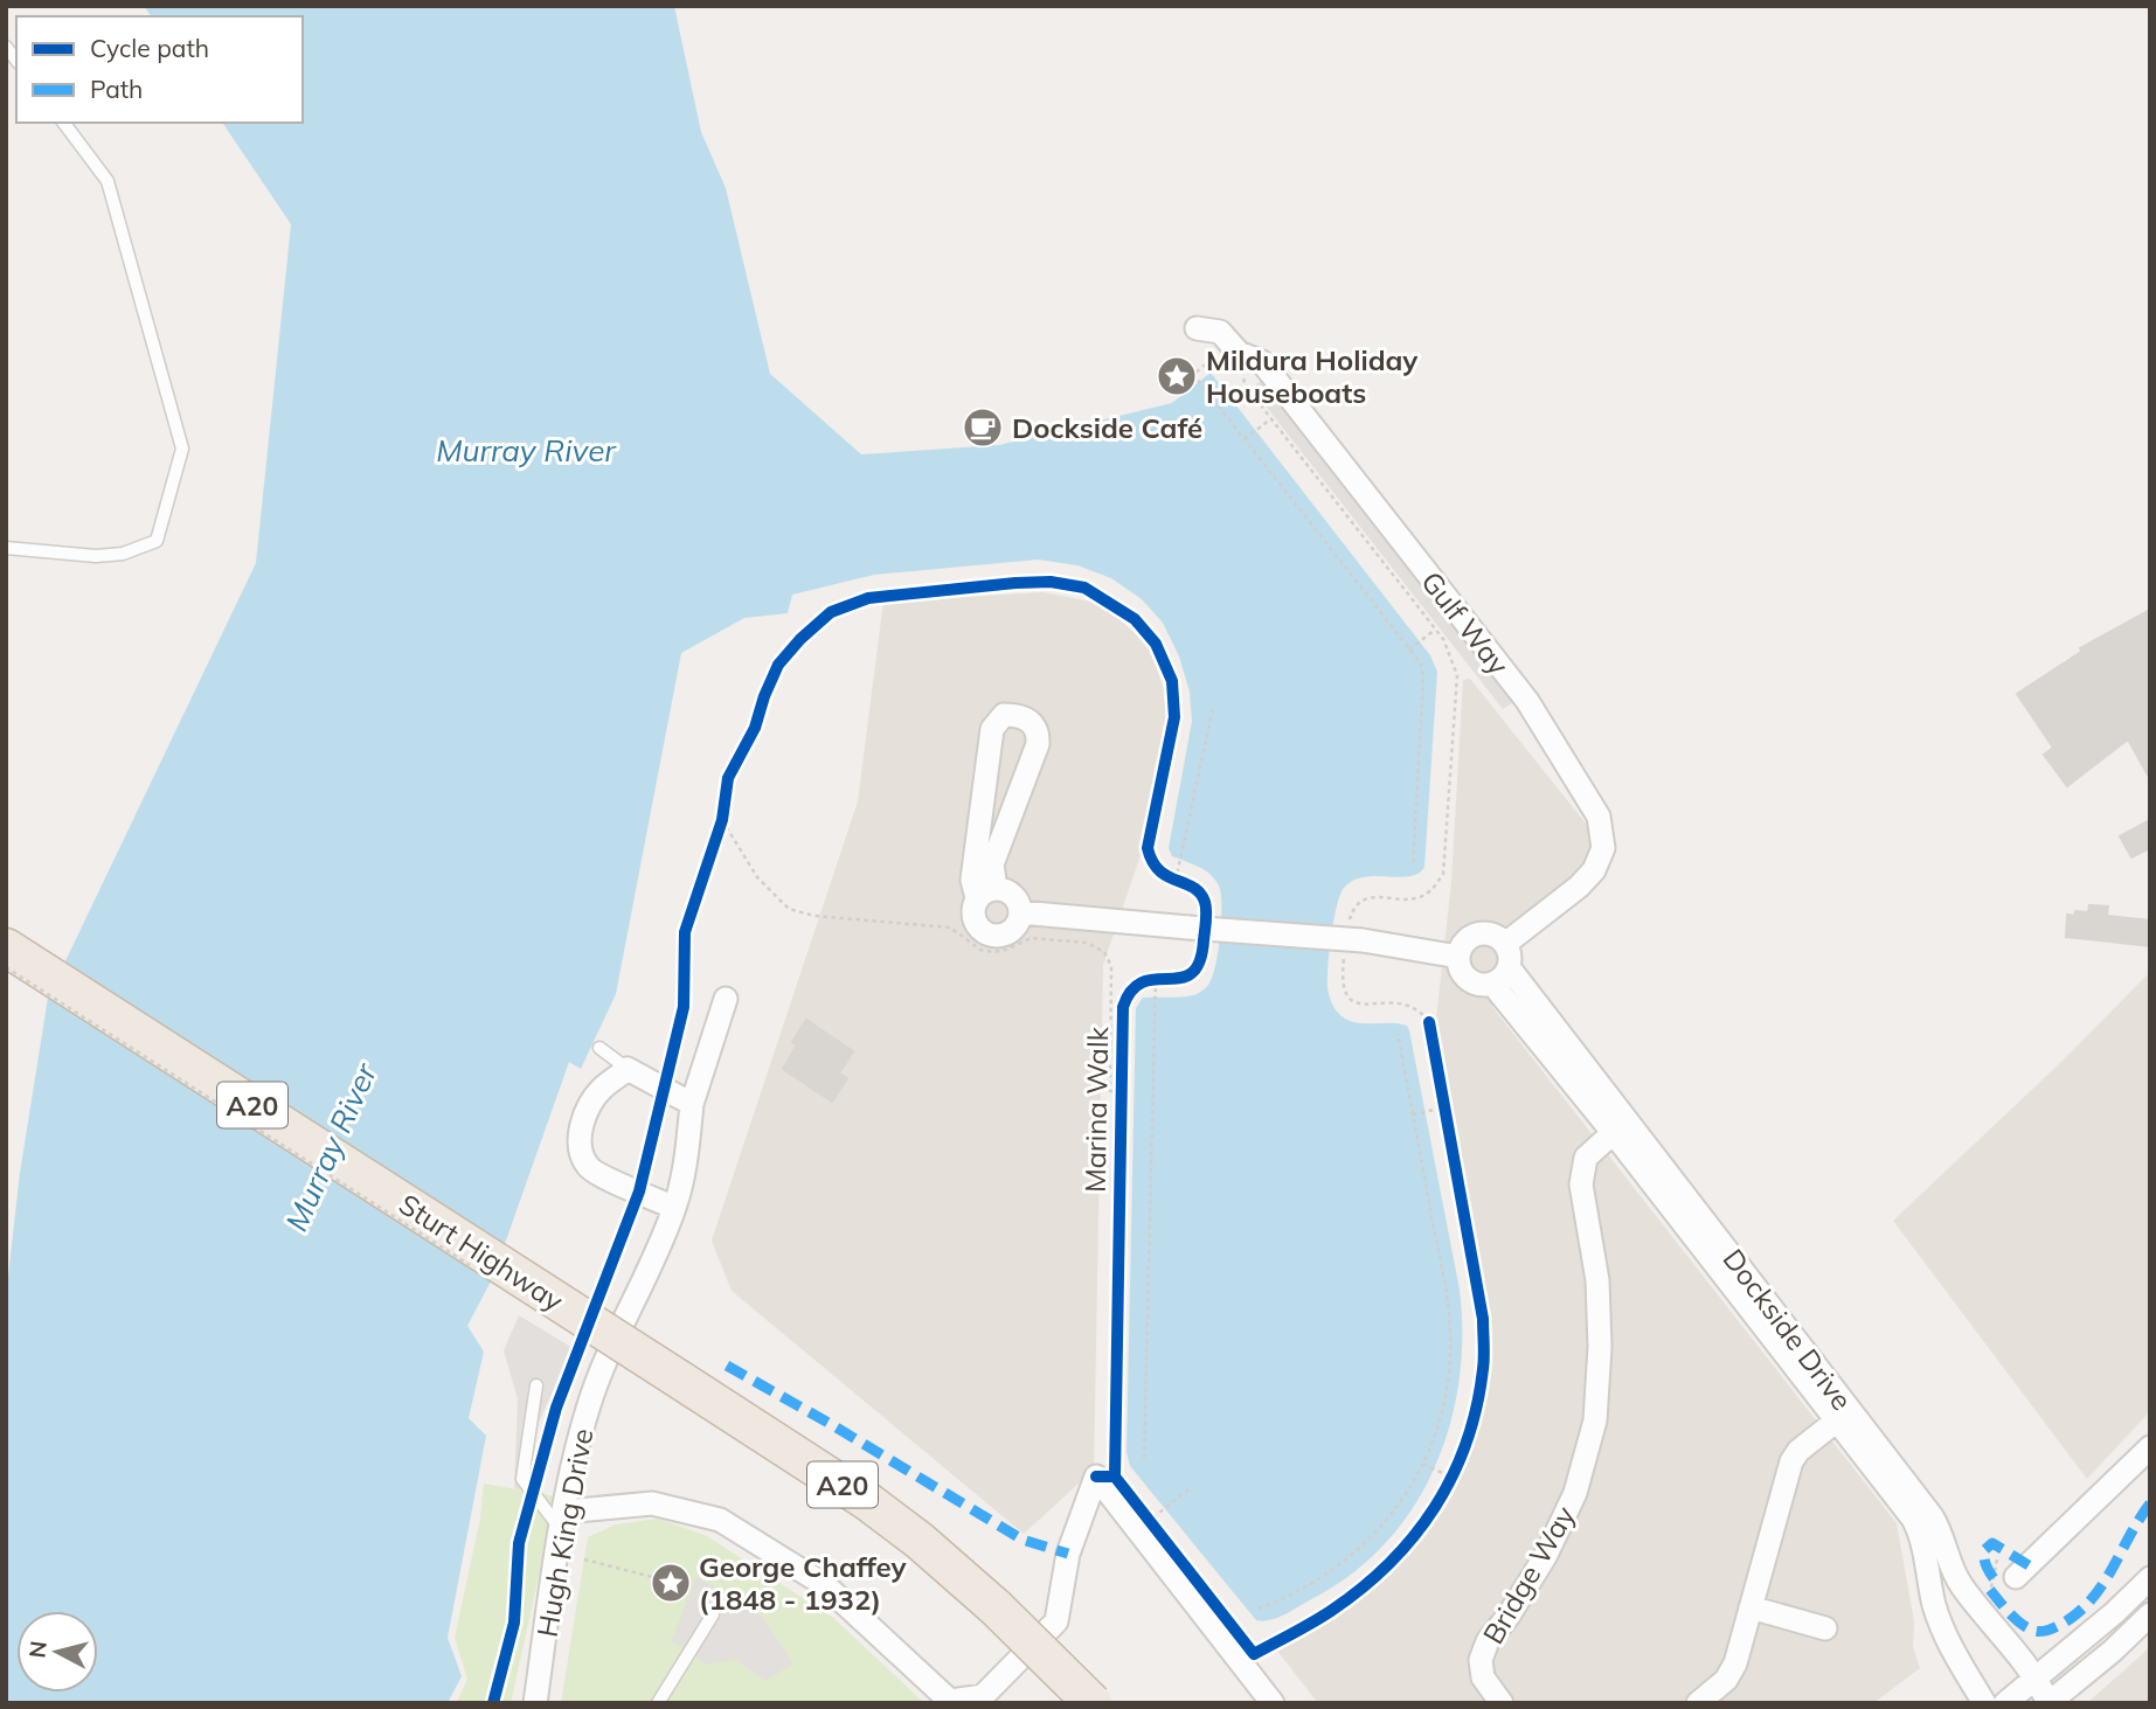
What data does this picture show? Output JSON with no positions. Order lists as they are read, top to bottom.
{
  "streets": {
    "highway": ["A20", "Sturt Highway"],
    "street": [
      "Gulf Way",
      "Dockside Drive",
      "Hugh King Drive",
      "Bridge Way"
    ],
    "cycle path": ["Marina Walk"]
  },
  "crossings": [
    ["Gulf Way", "Dockside Drive"],
    ["Dockside Drive", "Bridge Way"]
  ],
  "water": ["Murray River"],
  "places": {
    "place": ["Mildura Holiday Houseboats", "George Chaffey (1848 - 1932)"],
    "cafe": ["Dockside Café"]
  },
  "legend": ["Cycle path", "Path"],
  "north": "left"
}
